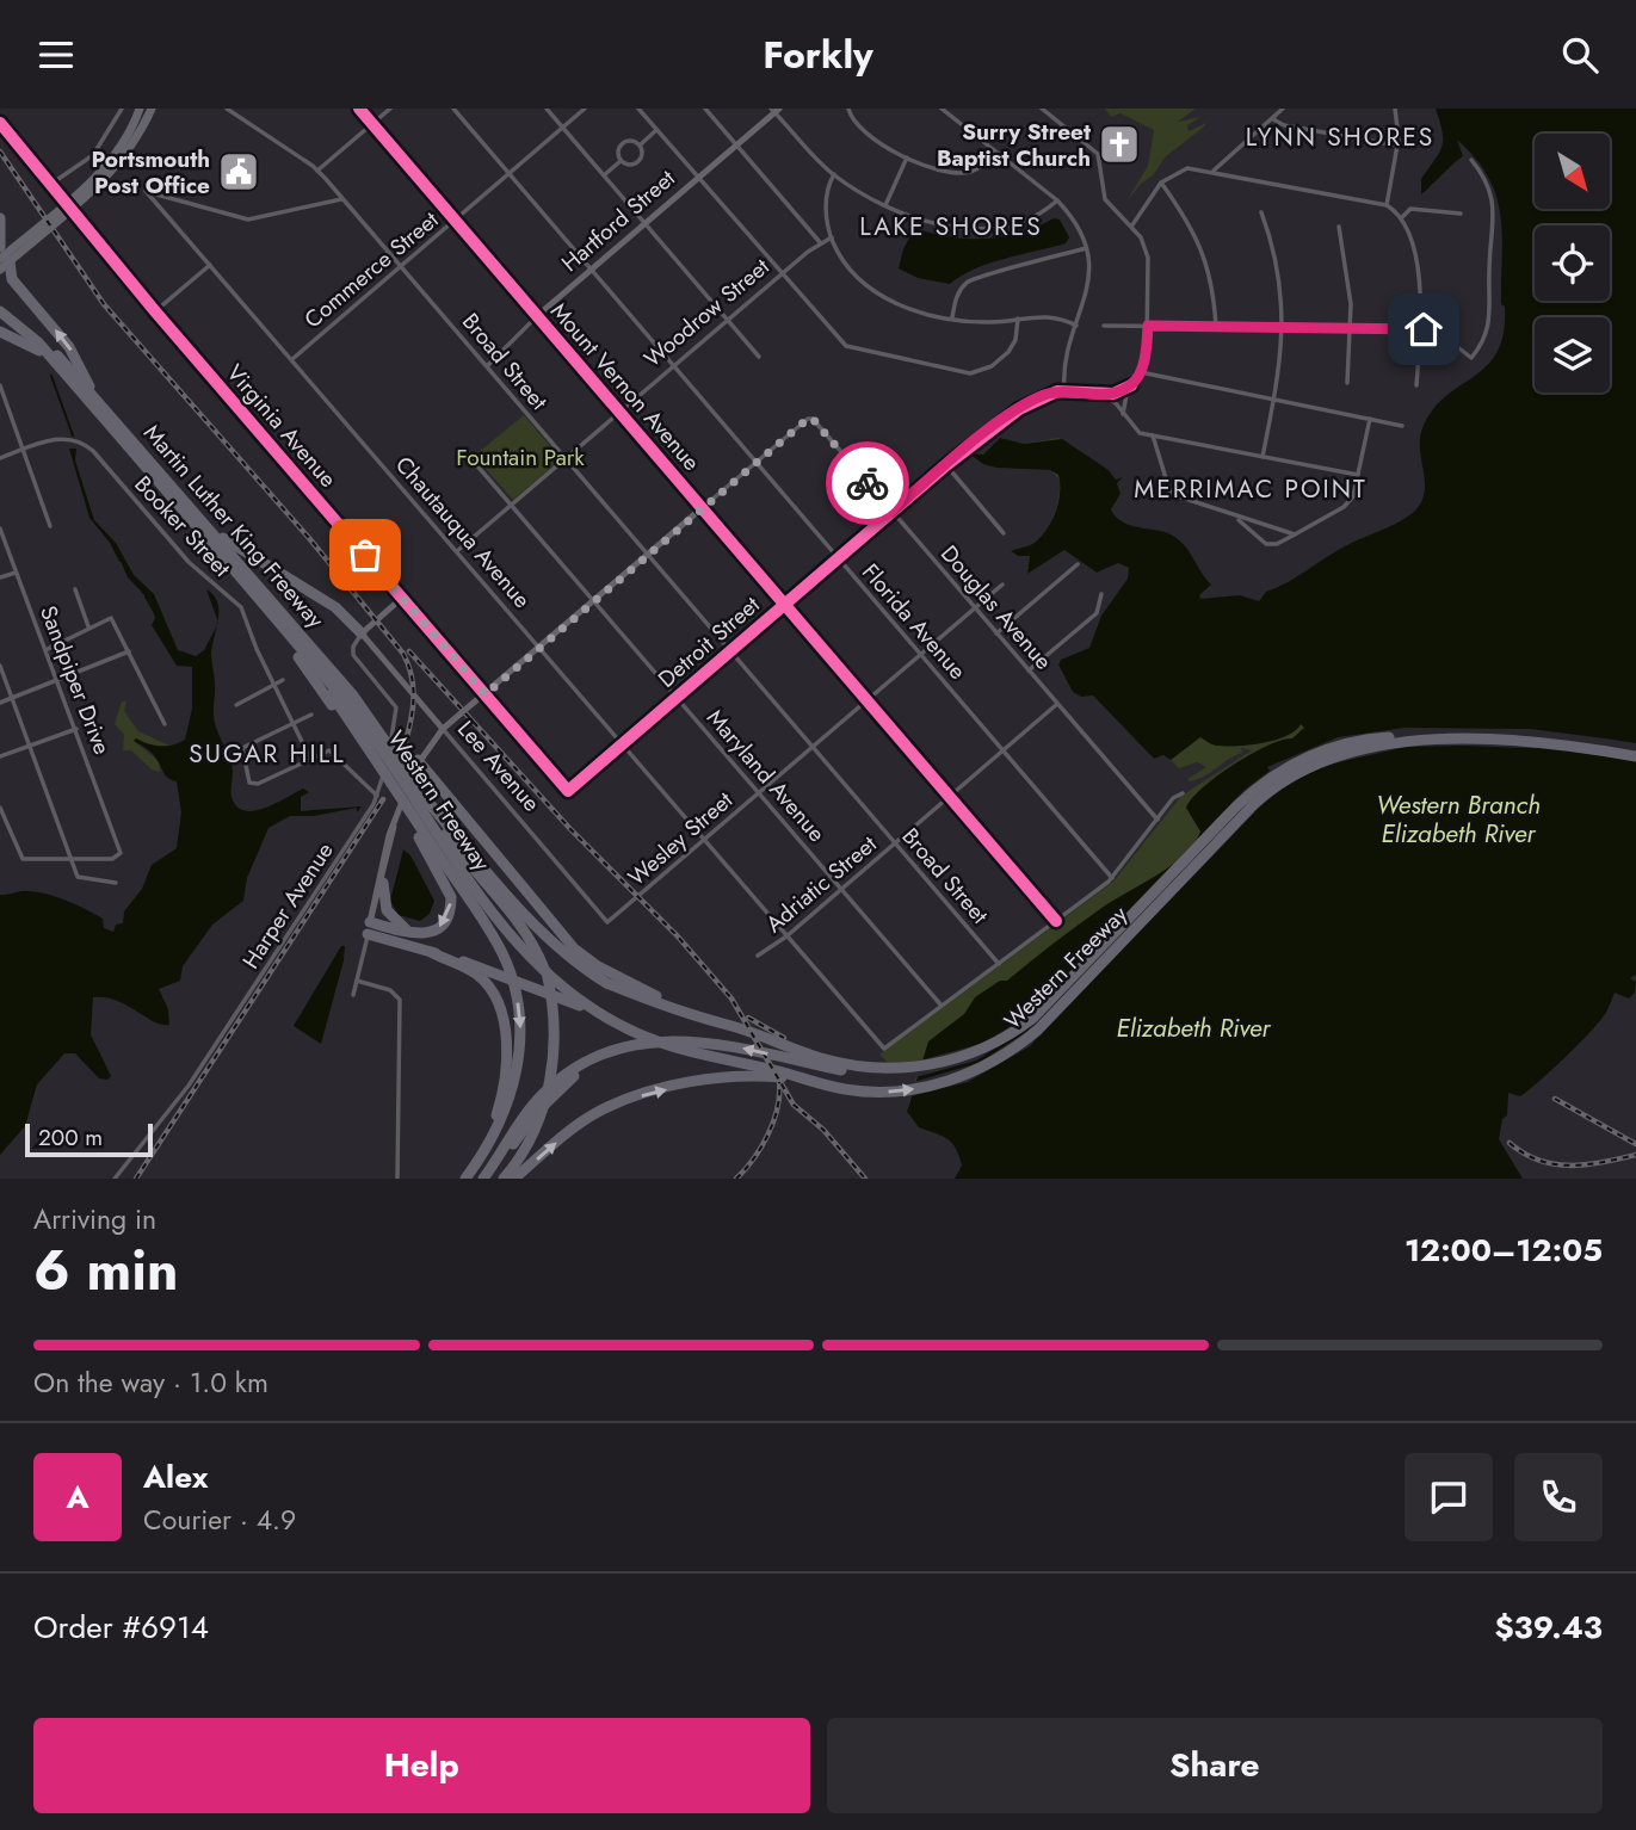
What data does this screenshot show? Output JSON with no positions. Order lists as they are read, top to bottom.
{
  "streets": {
    "highway": ["Martin Luther King Freeway", "Western Freeway"],
    "street": [
      "Hartford Street",
      "Commerce Street",
      "Woodrow Street",
      "Broad Street",
      "Mount Vernon Avenue",
      "Virginia Avenue",
      "Booker Street",
      "Chautauqua Avenue",
      "Douglas Avenue",
      "Florida Avenue",
      "Detroit Street",
      "Sandpiper Drive",
      "Lee Avenue",
      "Maryland Avenue",
      "Wesley Street",
      "Adriatic Street",
      "Harper Avenue"
    ]
  },
  "crossings": [
    ["Hartford Street", "Broad Street"],
    ["Hartford Street", "Mount Vernon Avenue"],
    ["Hartford Street", "Florida Avenue"],
    ["Commerce Street", "Broad Street"],
    ["Commerce Street", "Mount Vernon Avenue"],
    ["Commerce Street", "Chautauqua Avenue"],
    ["Commerce Street", "Florida Avenue"],
    ["Woodrow Street", "Broad Street"],
    ["Woodrow Street", "Mount Vernon Avenue"],
    ["Woodrow Street", "Chautauqua Avenue"],
    ["Woodrow Street", "Florida Avenue"],
    ["Woodrow Street", "Maryland Avenue"],
    ["Broad Street", "Chautauqua Avenue"],
    ["Broad Street", "Detroit Street"],
    ["Broad Street", "Wesley Street"],
    ["Broad Street", "Adriatic Street"],
    ["Mount Vernon Avenue", "Detroit Street"],
    ["Mount Vernon Avenue", "Wesley Street"],
    ["Mount Vernon Avenue", "Adriatic Street"],
    ["Virginia Avenue", "Detroit Street"],
    ["Martin Luther King Freeway", "Western Freeway"],
    ["Chautauqua Avenue", "Detroit Street"],
    ["Chautauqua Avenue", "Maryland Avenue"],
    ["Chautauqua Avenue", "Wesley Street"],
    ["Chautauqua Avenue", "Adriatic Street"],
    ["Douglas Avenue", "Florida Avenue"],
    ["Douglas Avenue", "Detroit Street"],
    ["Douglas Avenue", "Wesley Street"],
    ["Douglas Avenue", "Adriatic Street"],
    ["Florida Avenue", "Detroit Street"],
    ["Florida Avenue", "Wesley Street"],
    ["Florida Avenue", "Adriatic Street"],
    ["Detroit Street", "Maryland Avenue"],
    ["Lee Avenue", "Wesley Street"],
    ["Lee Avenue", "Harper Avenue"],
    ["Maryland Avenue", "Wesley Street"],
    ["Maryland Avenue", "Adriatic Street"]
  ],
  "districts": [
    "LYNN SHORES",
    "LAKE SHORES",
    "MERRIMAC POINT",
    "SUGAR HILL"
  ],
  "water": ["Western Branch Elizabeth River", "Elizabeth River"],
  "parks": ["Fountain Park"],
  "places": {
    "church": ["Surry Street Baptist Church"],
    "public building": ["Portsmouth Post Office"]
  },
  "scale_bar": "200 m",
  "north": "bottom right",
  "page": {
    "header": "Forkly",
    "scale": "200 m",
    "heading": ["6 min", "Arriving in", "12:00–12:05"],
    "panel": [
      "Alex",
      "Courier · 4.9",
      "Order #6914",
      "$39.43"
    ],
    "bar": "On the way · 1.0 km",
    "round": "A",
    "buttons": ["Help", "Share"]
  }
}
